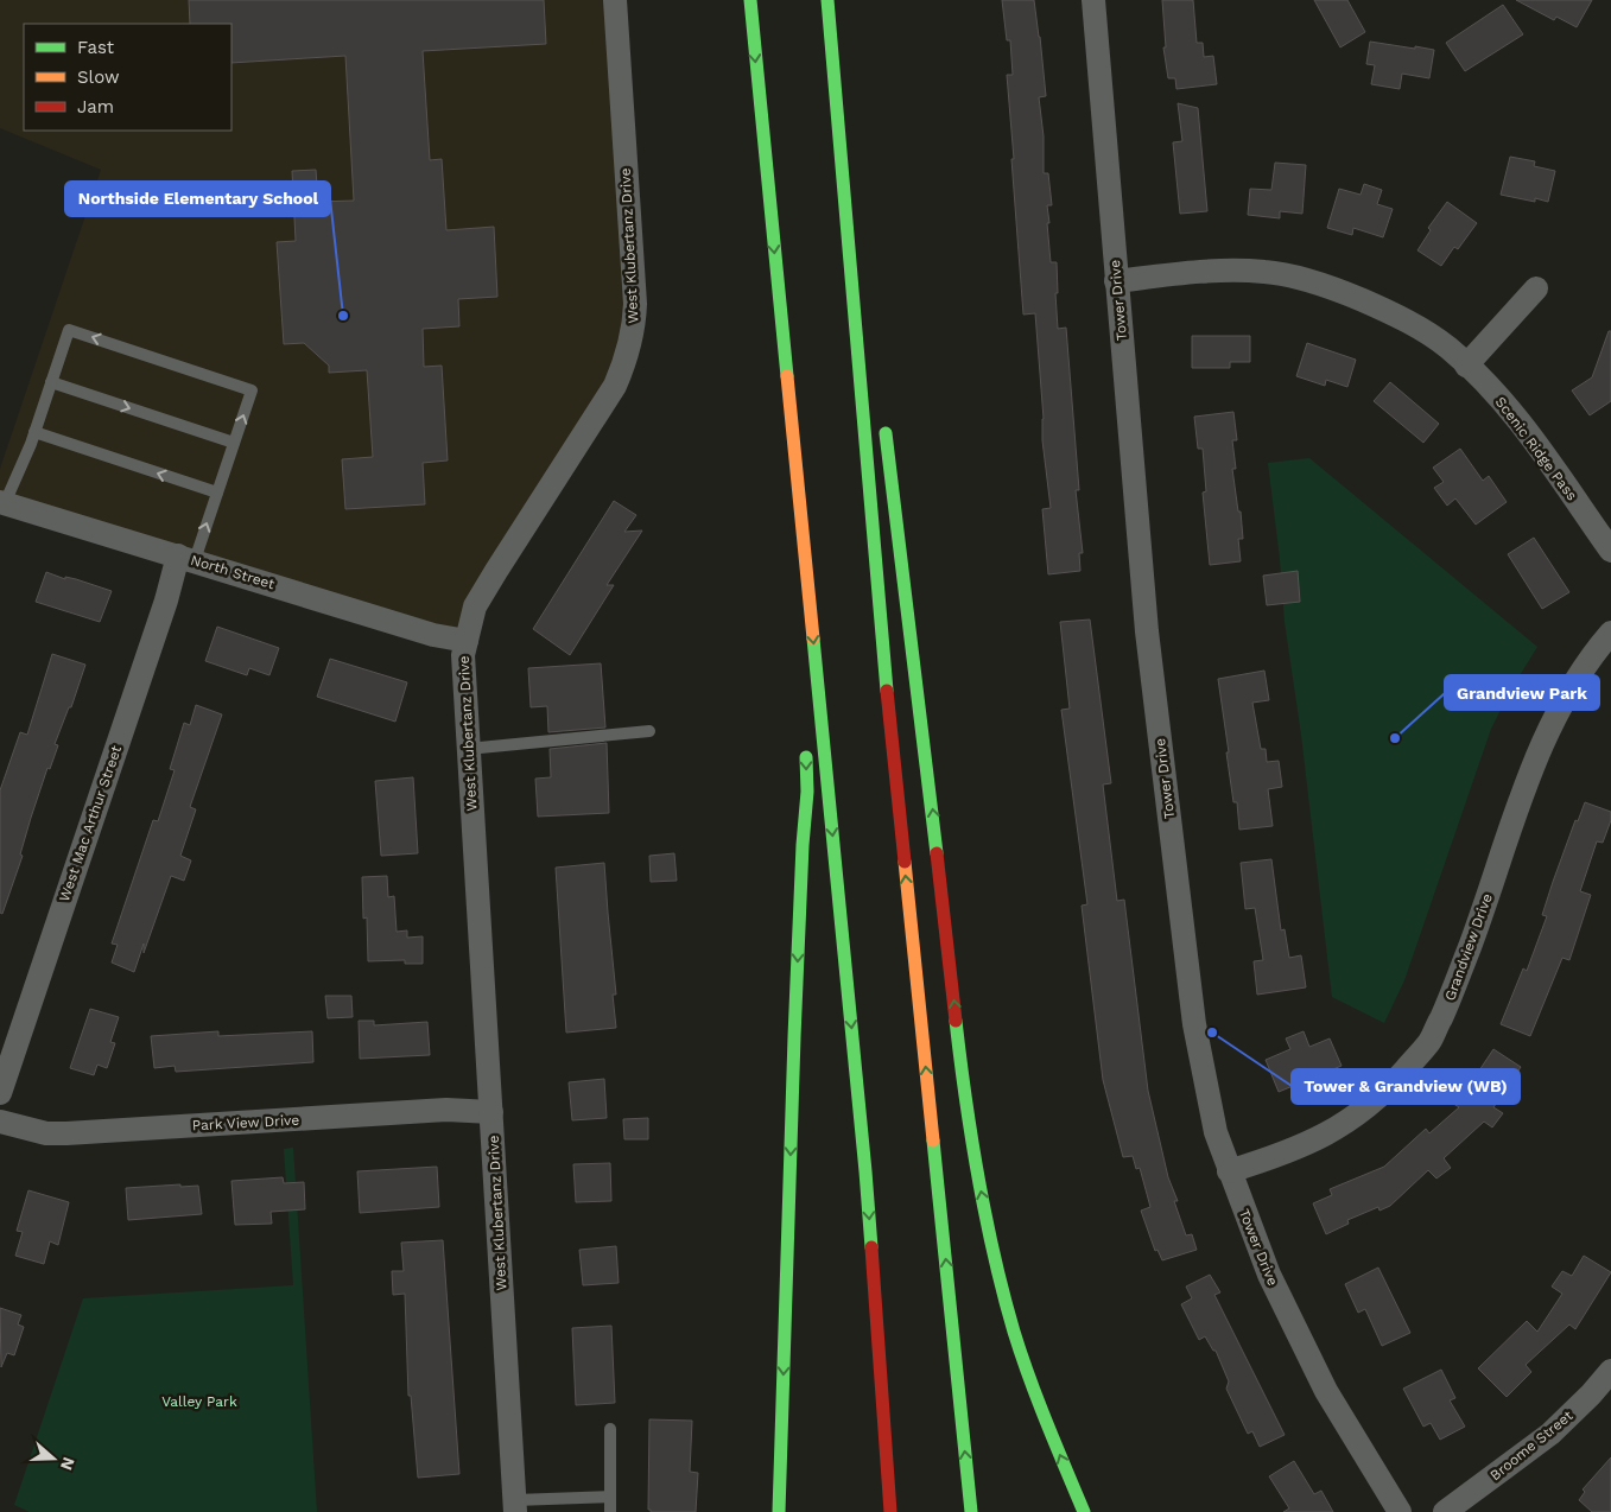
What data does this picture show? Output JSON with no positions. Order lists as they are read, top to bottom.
{
  "streets": {
    "street": [
      "West Klubertanz Drive",
      "Tower Drive",
      "Scenic Ridge Pass",
      "North Street",
      "West Mac Arthur Street",
      "Grandview Drive",
      "Park View Drive",
      "Broome Street"
    ]
  },
  "crossings": [
    ["West Klubertanz Drive", "North Street"],
    ["West Klubertanz Drive", "Park View Drive"],
    ["Tower Drive", "Scenic Ridge Pass"],
    ["Tower Drive", "Grandview Drive"],
    ["North Street", "West Mac Arthur Street"]
  ],
  "parks": ["Valley Park"],
  "places": ["Northside Elementary School", "Grandview Park", "Tower & Grandview (WB)"],
  "legend": ["Fast", "Slow", "Jam"],
  "north": "right"
}
